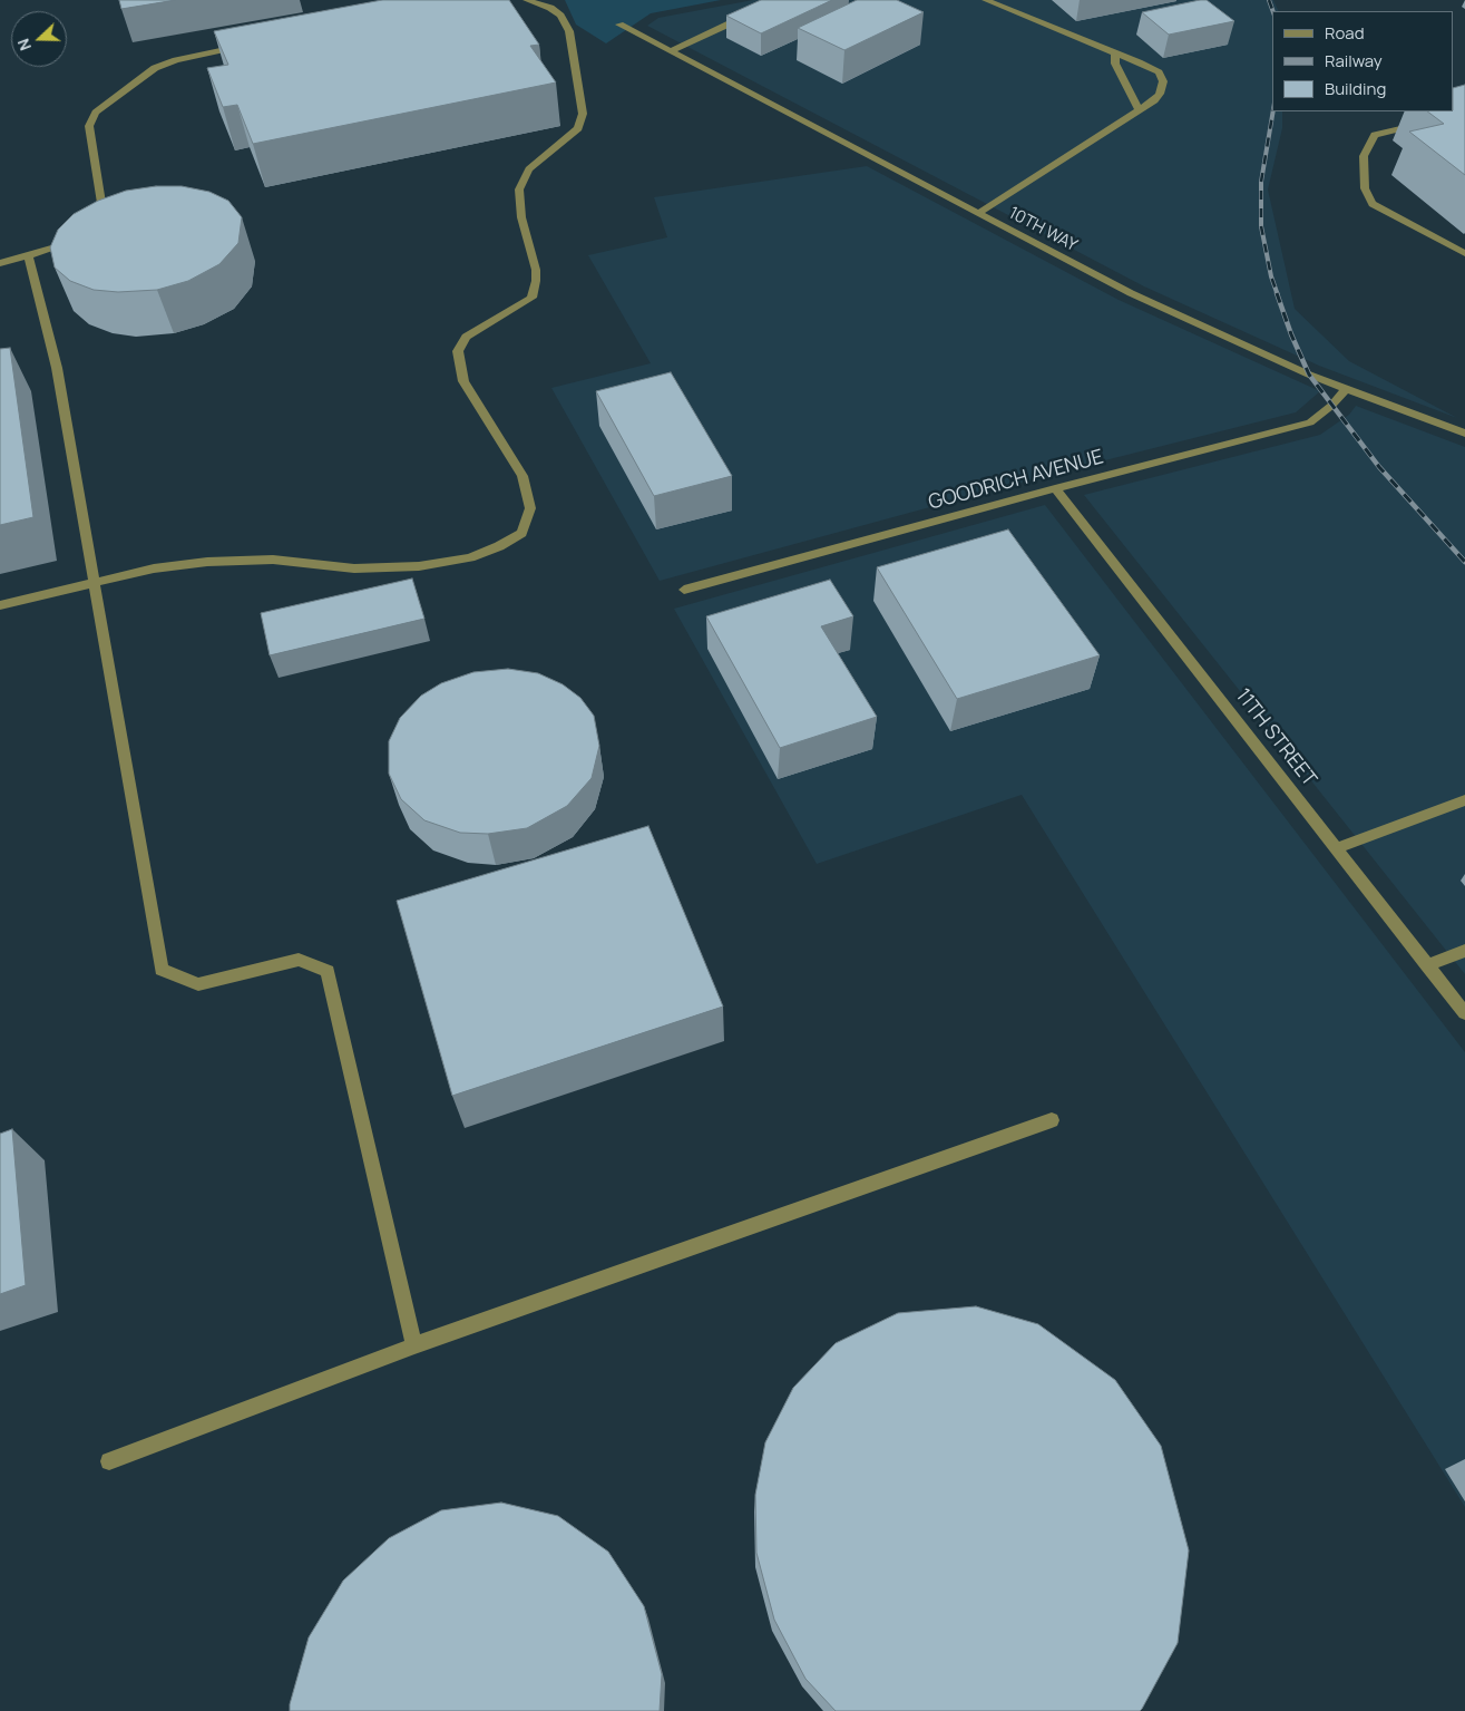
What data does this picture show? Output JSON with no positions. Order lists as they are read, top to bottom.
{
  "streets": {
    "street": ["10TH WAY", "GOODRICH AVENUE", "11TH STREET"]
  },
  "crossings": [
    ["10TH WAY", "GOODRICH AVENUE"],
    ["GOODRICH AVENUE", "11TH STREET"]
  ],
  "legend": ["Road", "Railway", "Building"],
  "north": "left"
}
